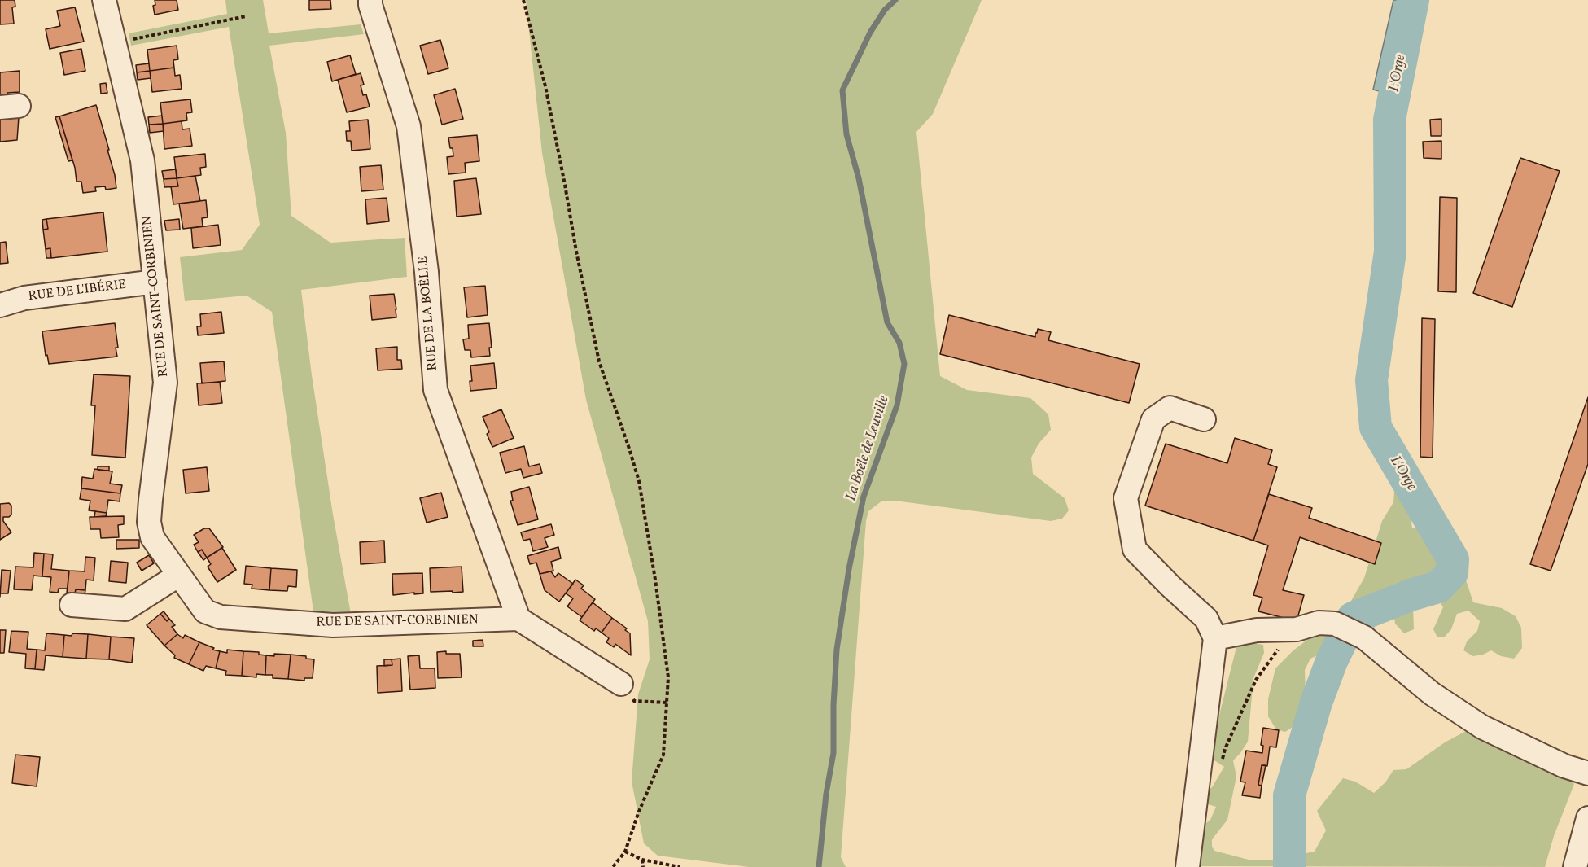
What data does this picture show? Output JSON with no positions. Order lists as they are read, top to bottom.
{
  "streets": {
    "street": ["RUE DE L'IBÉRIE", "RUE DE SAINT-CORBINIEN", "RUE DE LA BOËLLE"]
  },
  "crossings": [
    ["RUE DE L'IBÉRIE", "RUE DE SAINT-CORBINIEN"],
    ["RUE DE SAINT-CORBINIEN", "RUE DE LA BOËLLE"]
  ],
  "water": ["L'Orge", "La Boële de Leuville"]
}
